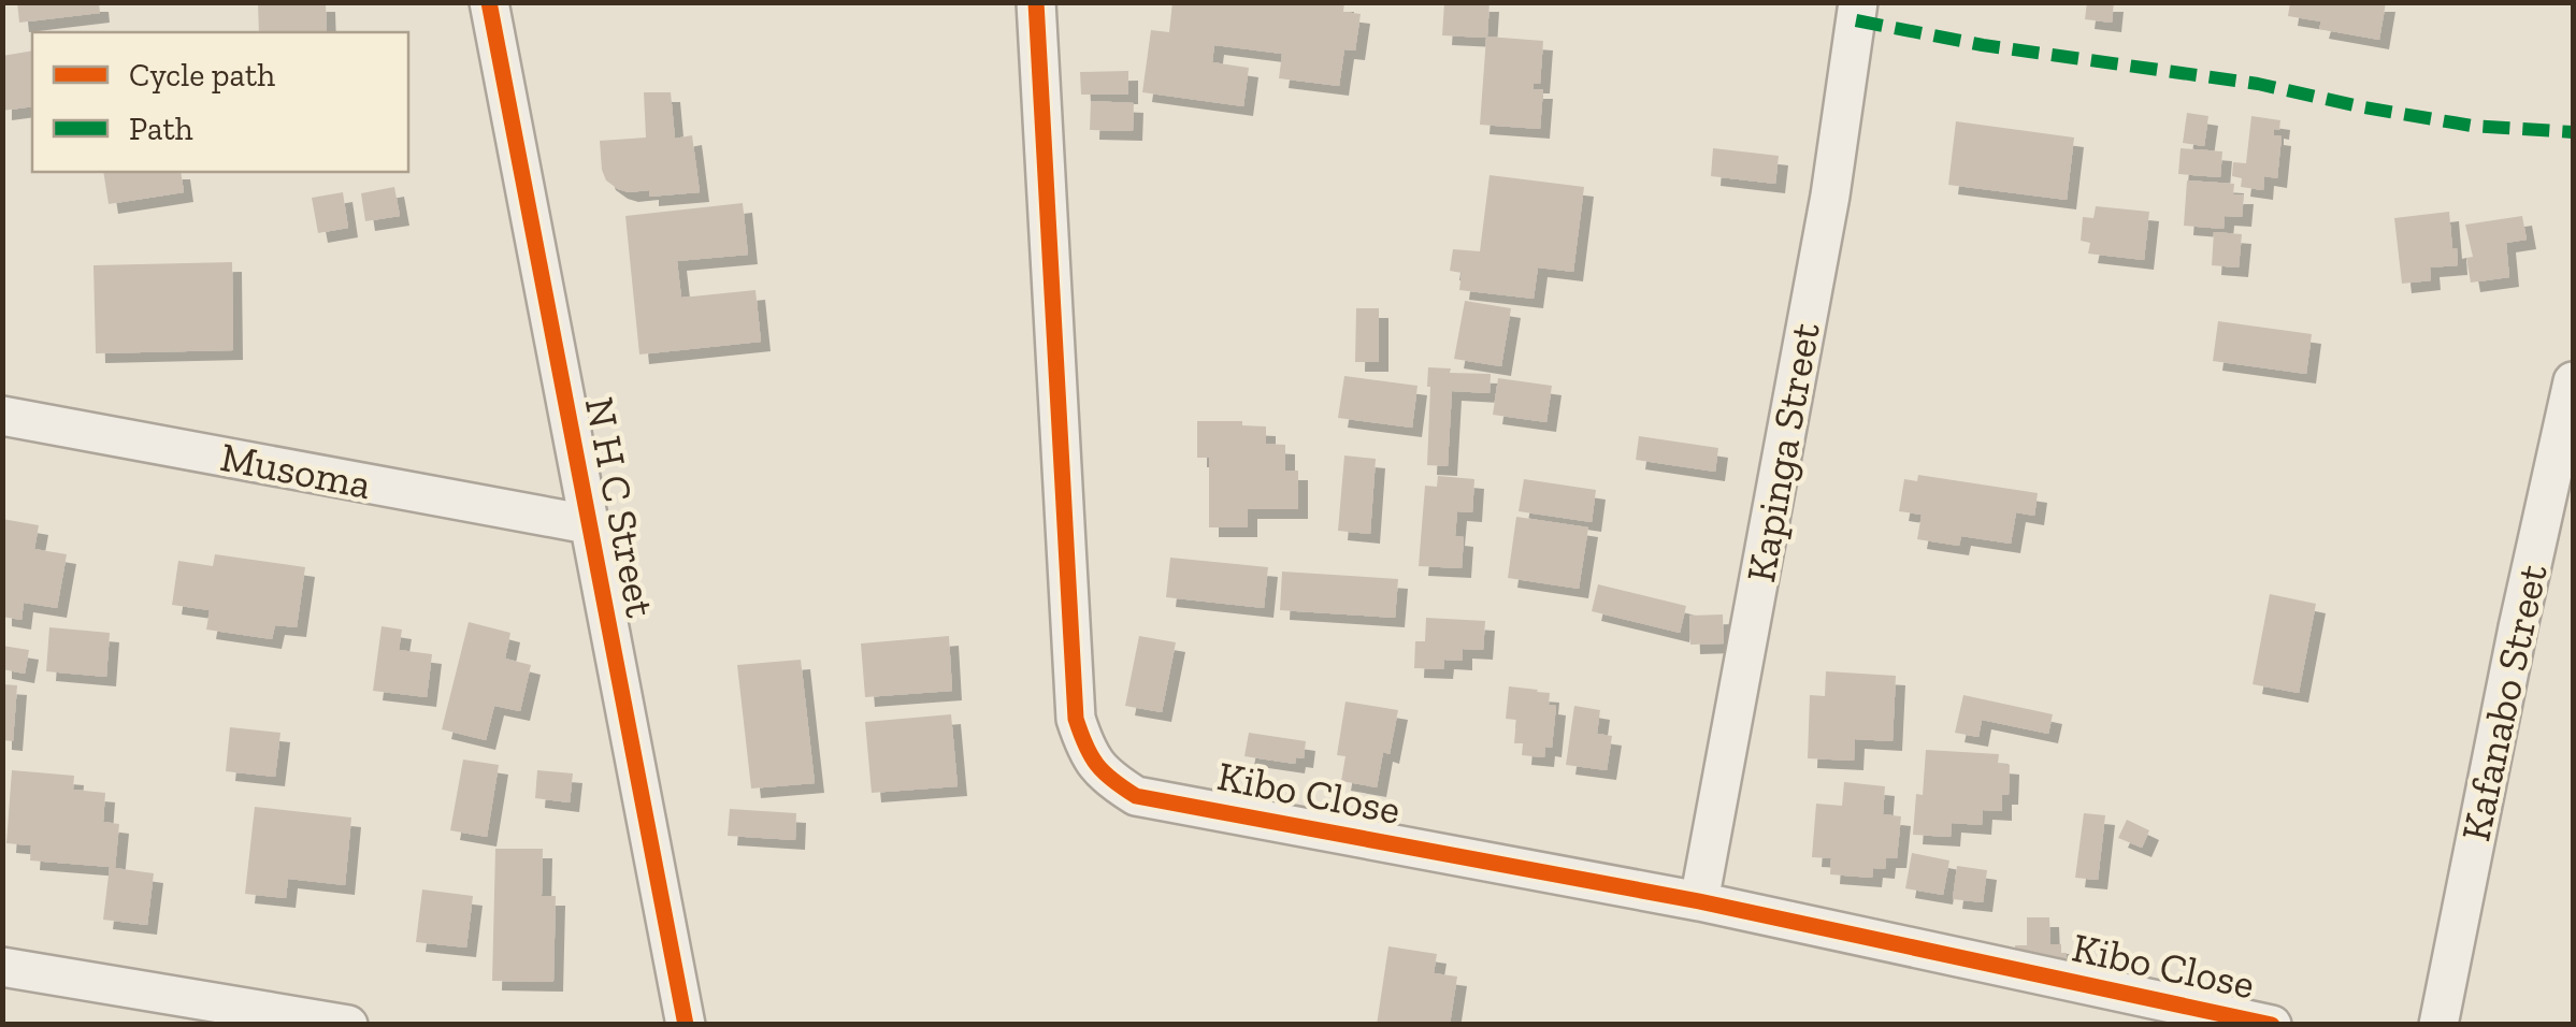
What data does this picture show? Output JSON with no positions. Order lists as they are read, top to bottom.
{
  "streets": {
    "street": [
      "Kapinga Street",
      "Musoma",
      "N H C Street",
      "Kafanabo Street",
      "Kibo Close"
    ]
  },
  "crossings": [
    ["Kapinga Street", "Kibo Close"],
    ["Musoma", "N H C Street"]
  ],
  "legend": ["Cycle path", "Path"]
}
